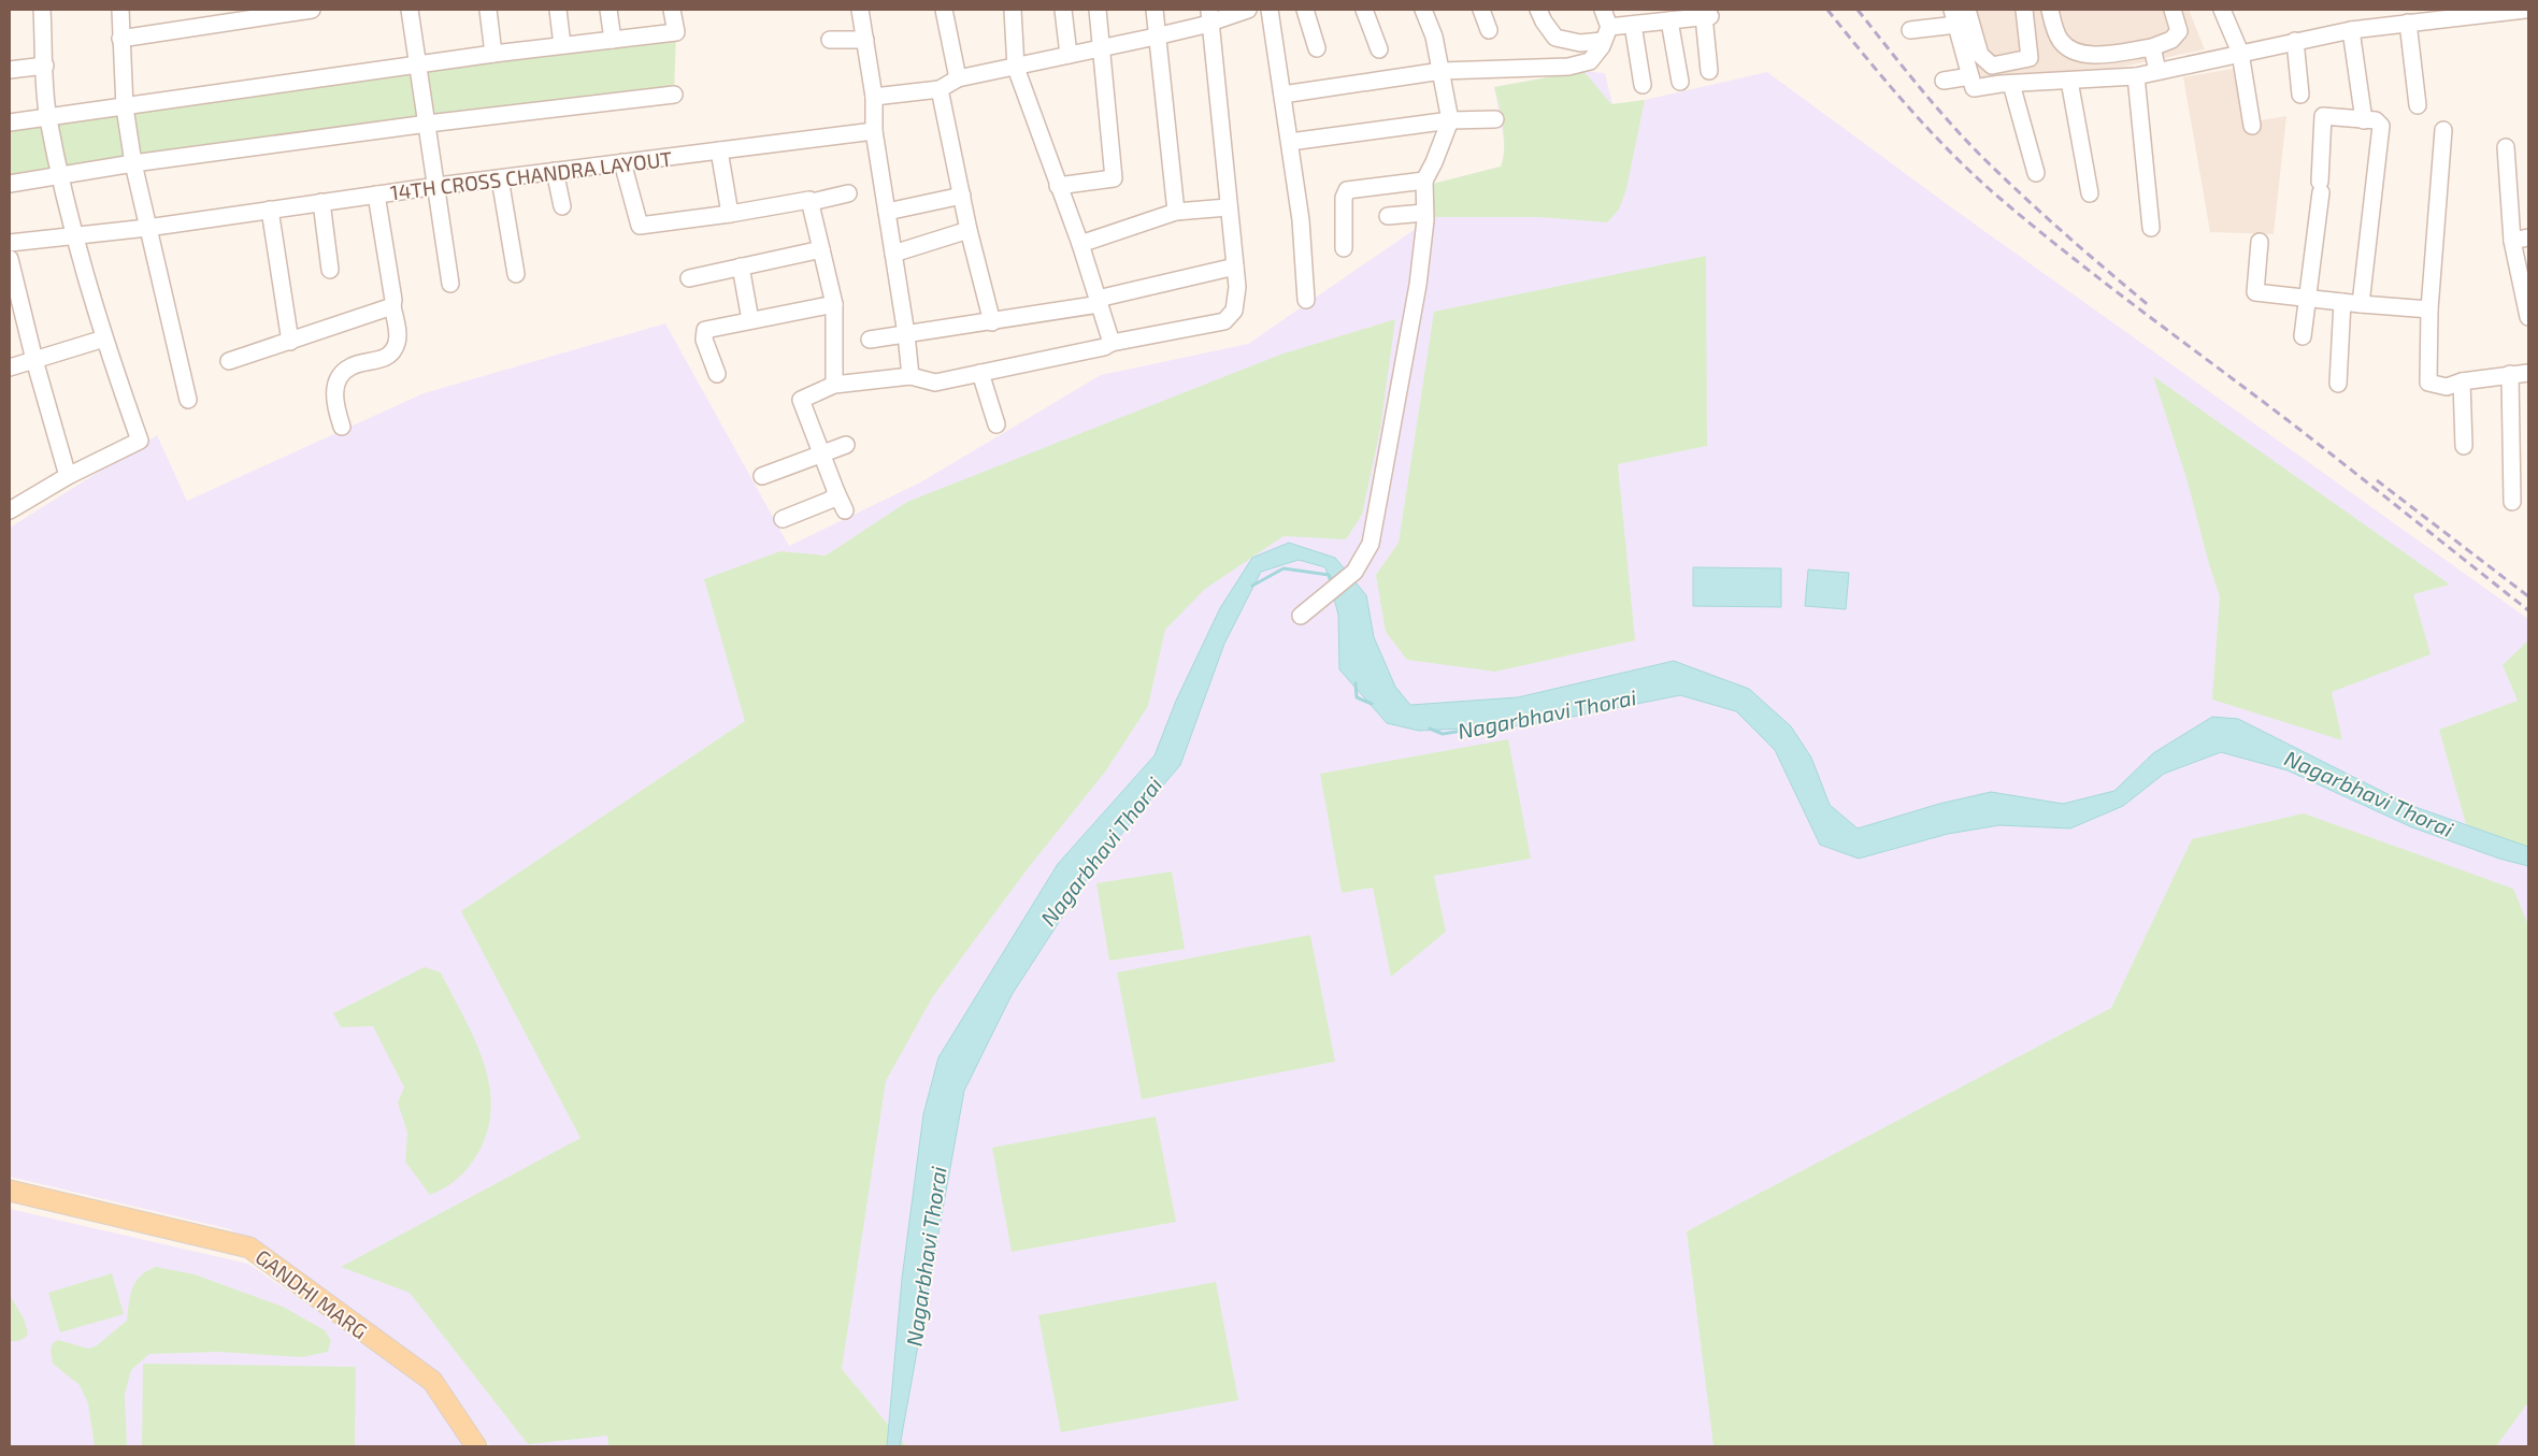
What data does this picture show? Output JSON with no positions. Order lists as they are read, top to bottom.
{
  "streets": {
    "main road": ["GANDHI MARG"],
    "street": ["14TH CROSS CHANDRA LAYOUT"]
  },
  "water": ["Nagarbhavi Thorai"]
}
